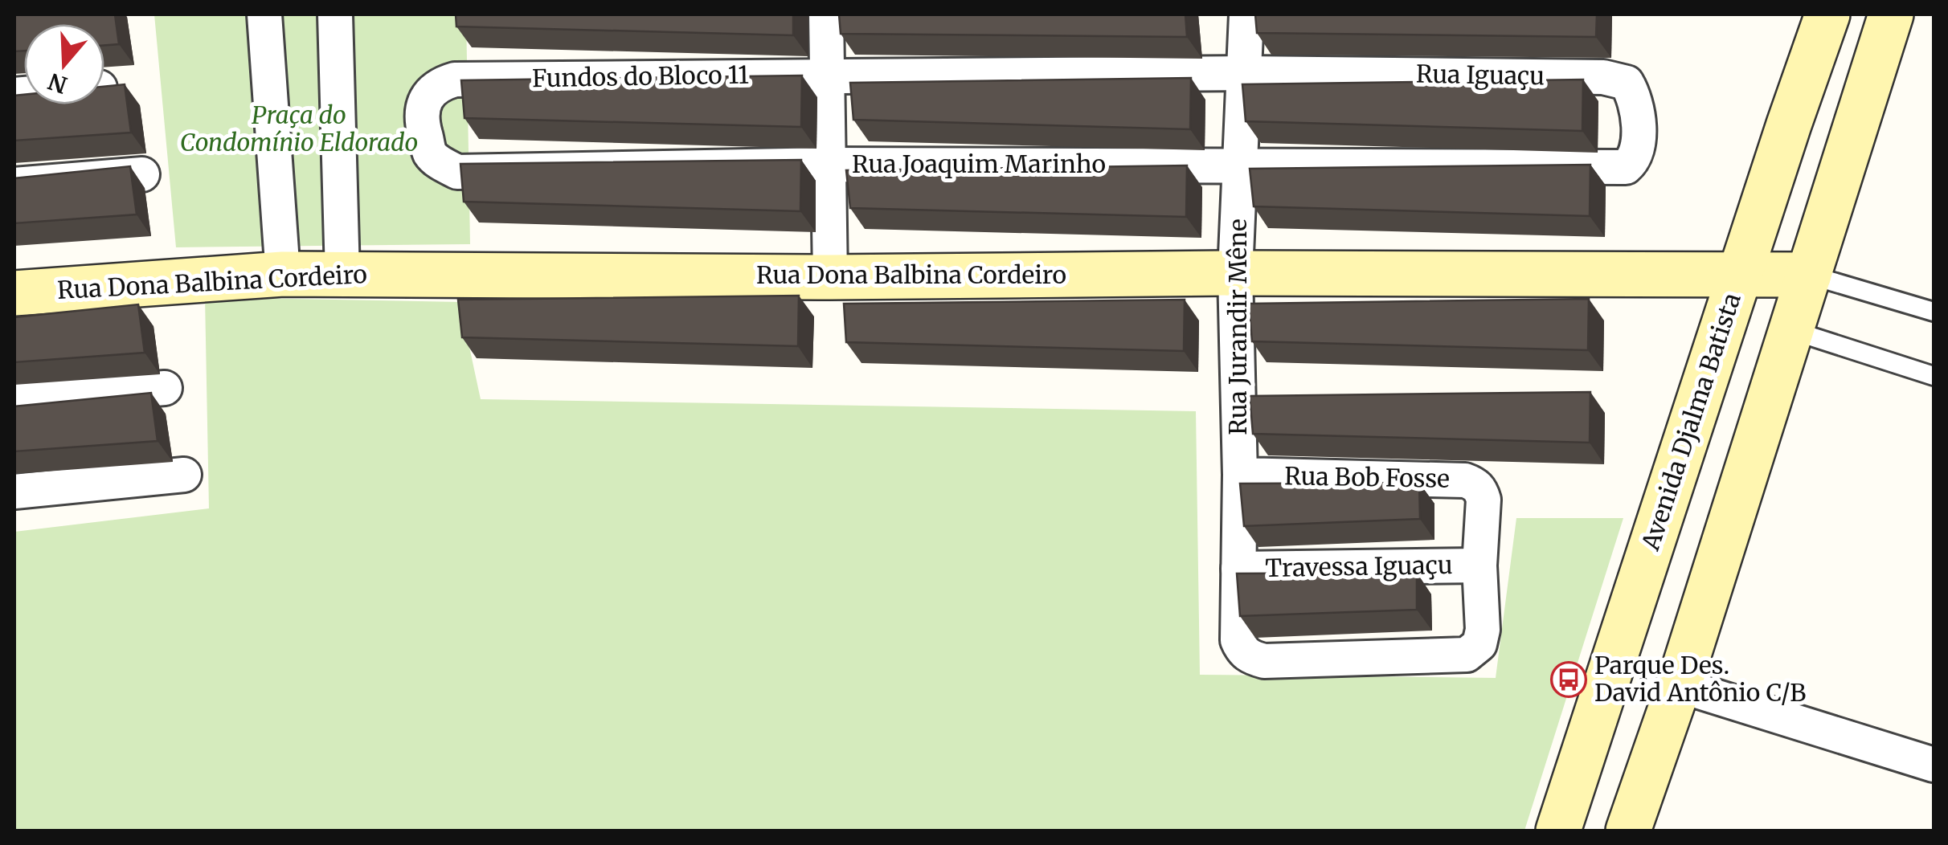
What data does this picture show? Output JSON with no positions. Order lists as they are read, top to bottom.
{
  "streets": {
    "street": [
      "Rua Iguaçu",
      "Fundos do Bloco 11",
      "Rua Joaquim Marinho",
      "Rua Dona Balbina Cordeiro",
      "Rua Jurandir Mêne",
      "Avenida Djalma Batista",
      "Rua Bob Fosse",
      "Travessa Iguaçu"
    ]
  },
  "crossings": [
    ["Rua Iguaçu", "Fundos do Bloco 11"],
    ["Rua Iguaçu", "Rua Joaquim Marinho"],
    ["Rua Iguaçu", "Rua Jurandir Mêne"],
    ["Fundos do Bloco 11", "Rua Joaquim Marinho"],
    ["Fundos do Bloco 11", "Rua Jurandir Mêne"],
    ["Rua Joaquim Marinho", "Rua Jurandir Mêne"],
    ["Rua Dona Balbina Cordeiro", "Rua Jurandir Mêne"],
    ["Rua Dona Balbina Cordeiro", "Avenida Djalma Batista"],
    ["Rua Jurandir Mêne", "Rua Bob Fosse"],
    ["Rua Jurandir Mêne", "Travessa Iguaçu"],
    ["Rua Bob Fosse", "Travessa Iguaçu"]
  ],
  "parks": ["Praça do Condomínio Eldorado"],
  "places": {
    "bus stop": ["Parque Des. David Antônio C/B"]
  },
  "north": "bottom"
}
